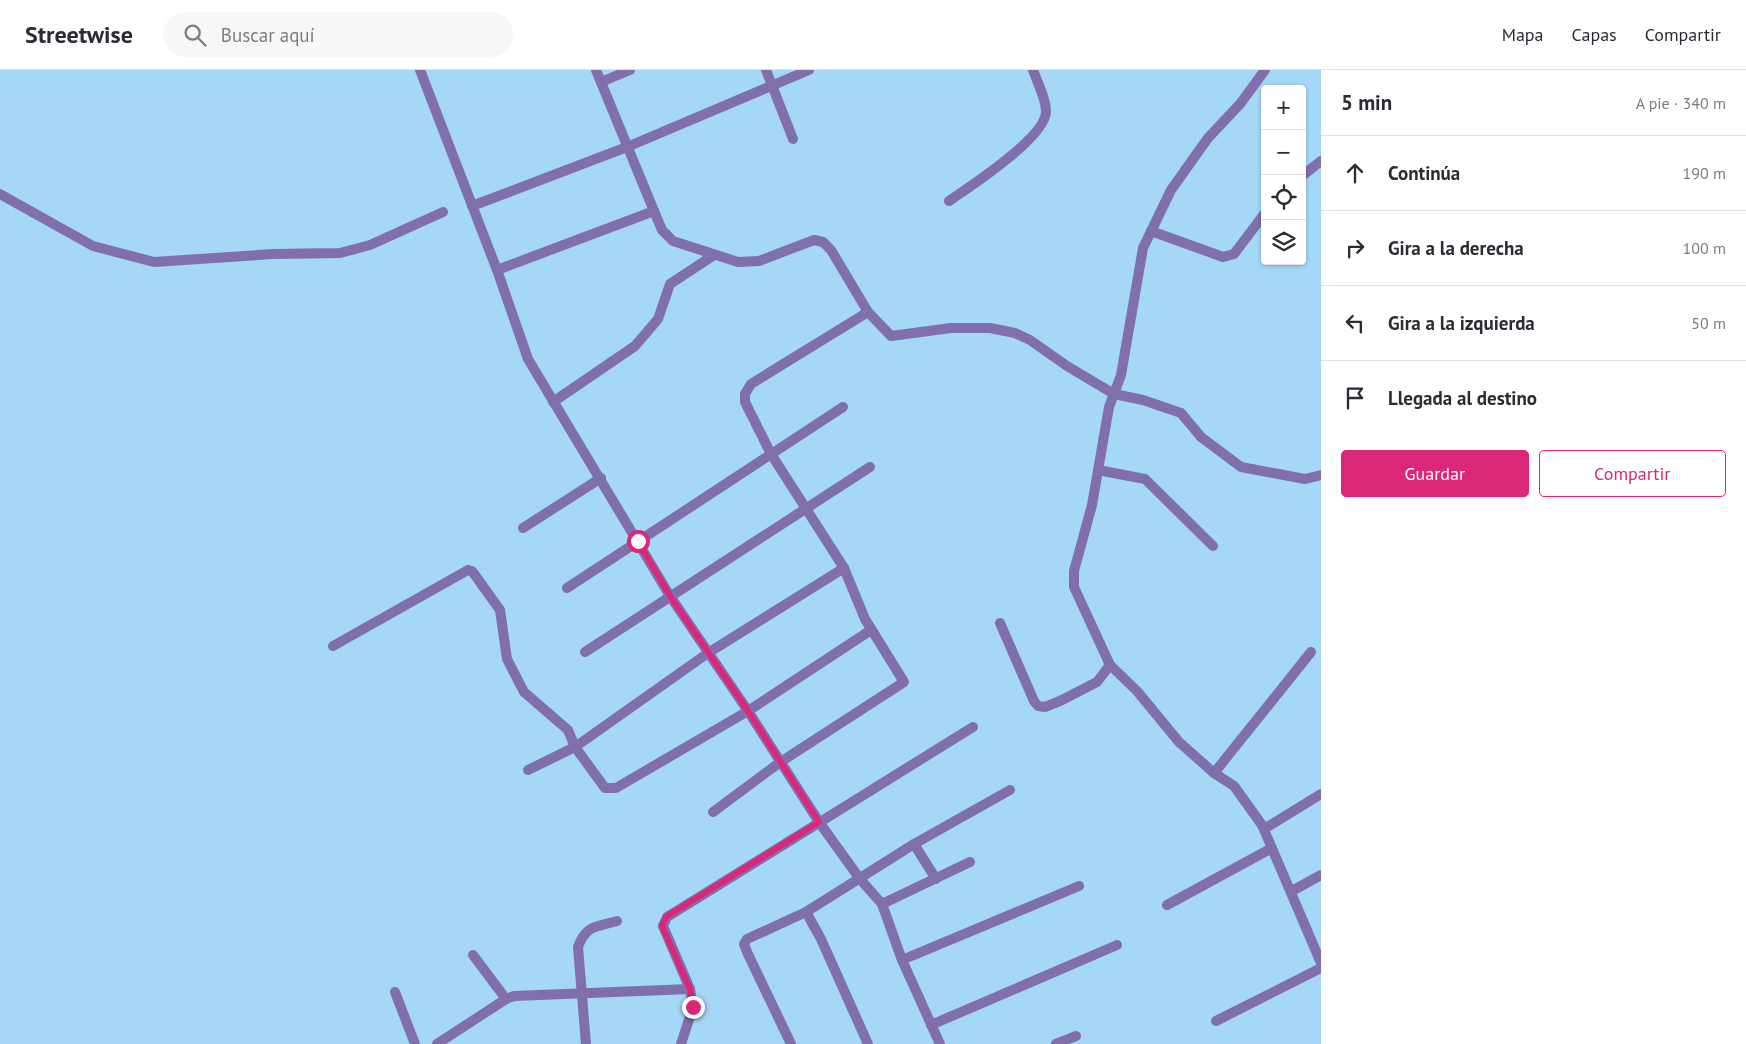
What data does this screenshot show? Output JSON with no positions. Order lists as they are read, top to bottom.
{
  "page": {
    "header": "Streetwise",
    "search": "Buscar aquí",
    "nav": ["Mapa", "Capas", "Compartir"],
    "heading": ["5 min", "A pie · 340 m"],
    "map_buttons": ["+", "−"],
    "list": [
      ["Continúa", "190 m"],
      ["Gira a la derecha", "100 m"],
      ["Gira a la izquierda", "50 m"],
      "Llegada al destino"
    ],
    "buttons": ["Guardar", "Compartir"]
  }
}
